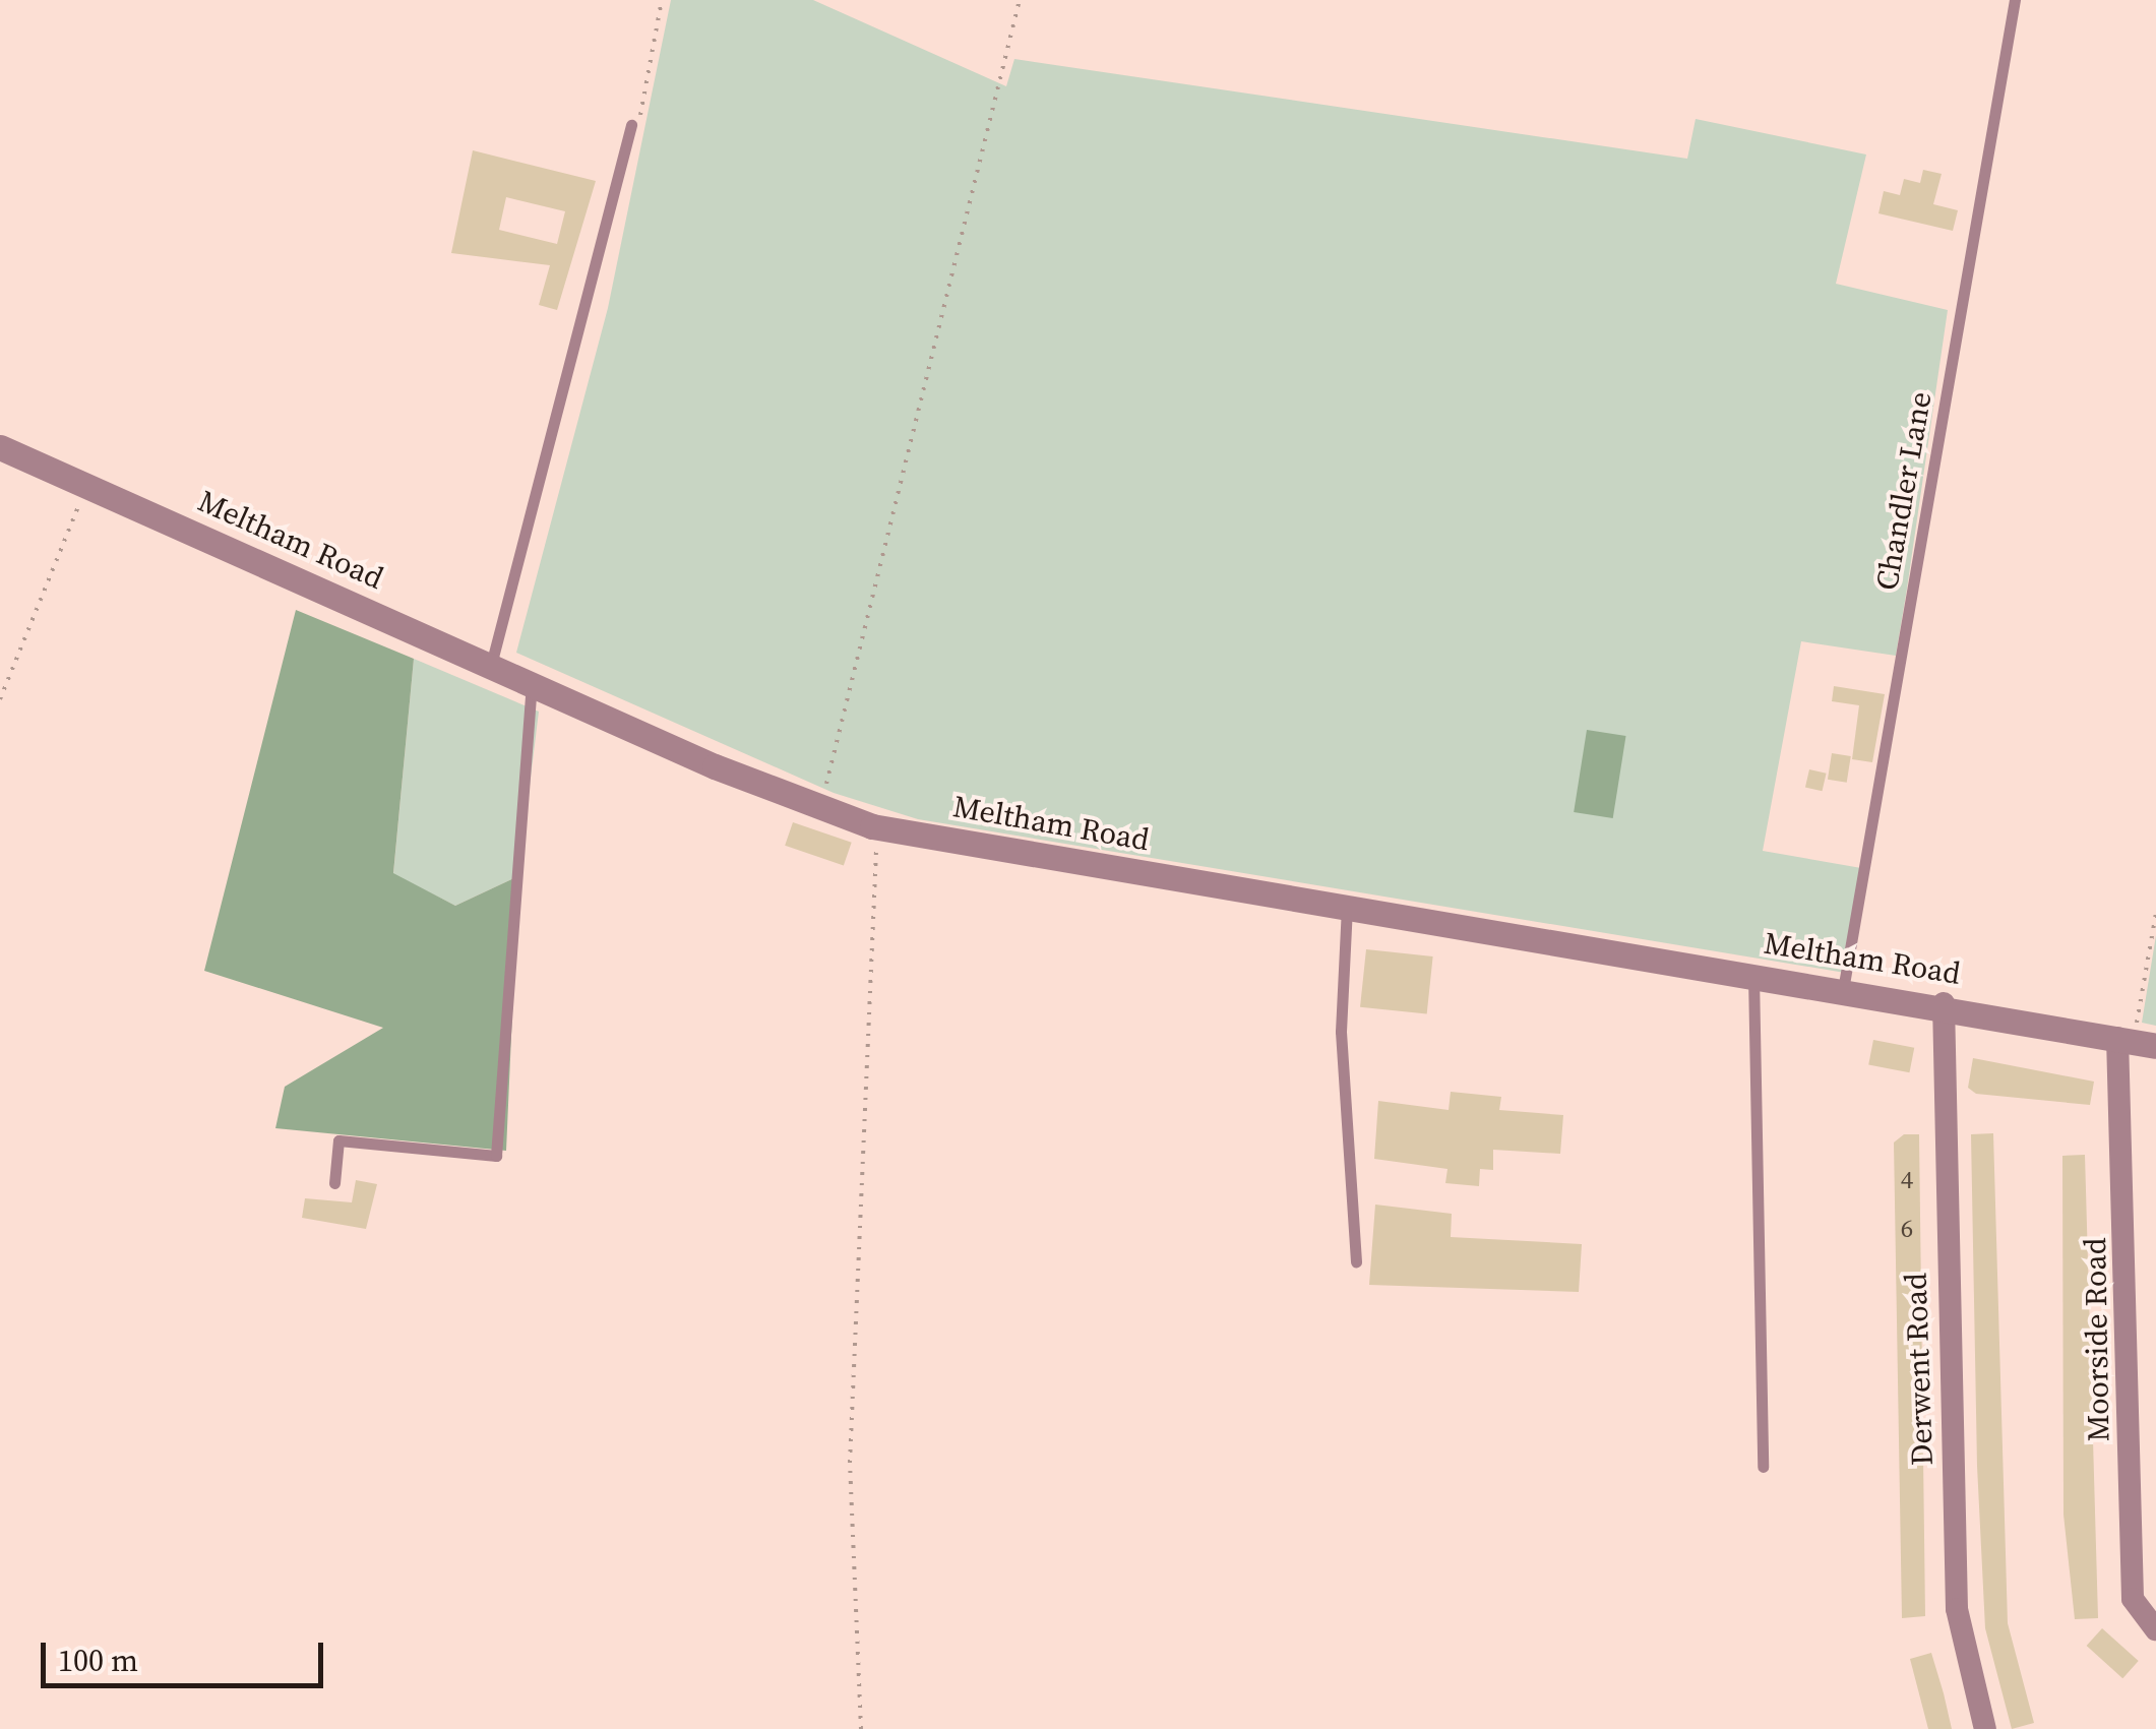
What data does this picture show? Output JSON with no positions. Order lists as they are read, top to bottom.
{
  "streets": {
    "street": ["Meltham Road", "Moorside Road", "Derwent Road"],
    "lane": ["Chandler Lane"]
  },
  "crossings": [
    ["Chandler Lane", "Meltham Road"],
    ["Meltham Road", "Moorside Road"],
    ["Meltham Road", "Derwent Road"]
  ],
  "house_numbers": ["4", "6"],
  "scale_bar": "100 m"
}
